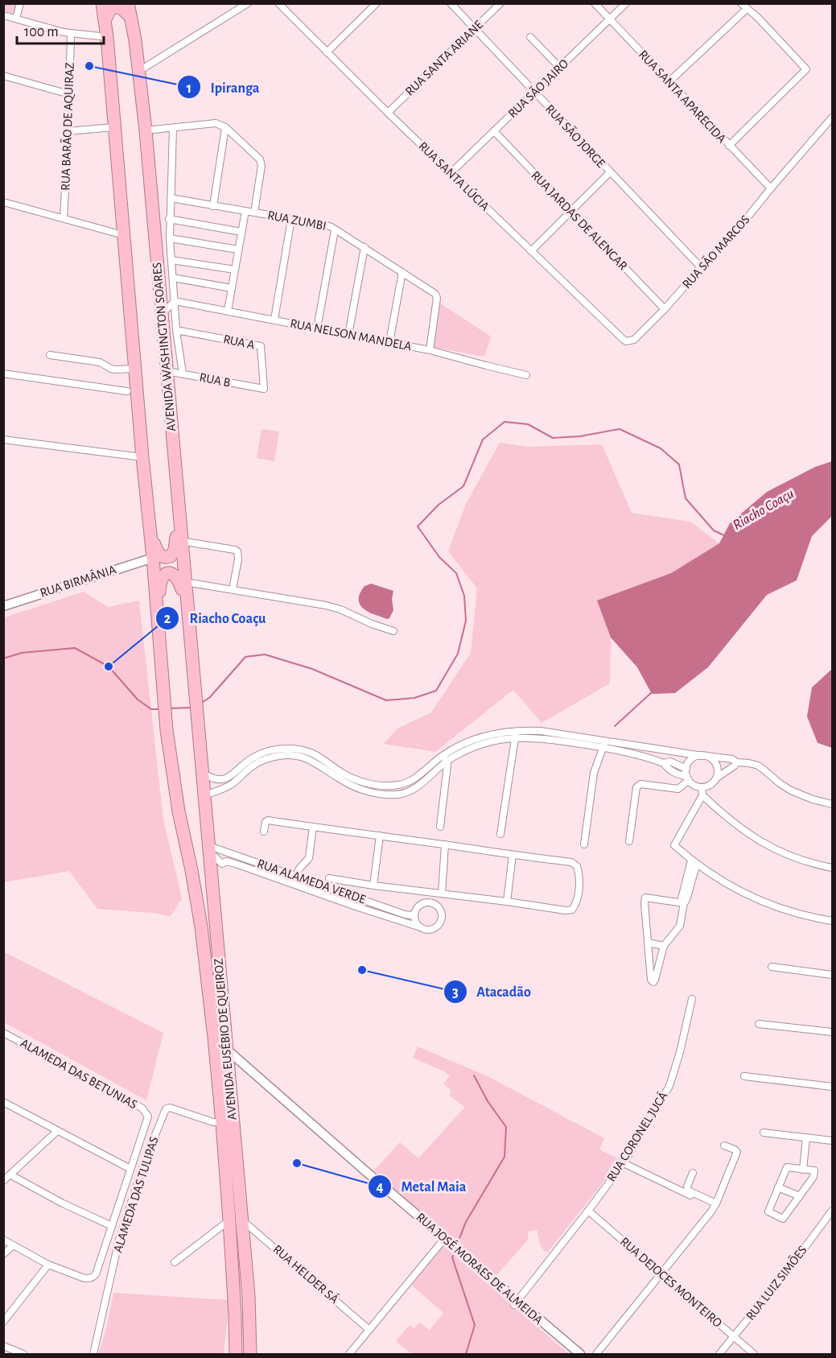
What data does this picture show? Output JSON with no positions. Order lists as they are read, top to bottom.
{
  "streets": {
    "highway": ["AVENIDA WASHINGTON SOARES", "AVENIDA EUSÉBIO DE QUEIROZ"],
    "street": [
      "RUA SANTA ARIANE",
      "RUA SÃO JAIRO",
      "RUA SANTA APARECIDA",
      "RUA BARÃO DE AQUIRAZ",
      "RUA SÃO JORGE",
      "RUA SANTA LÚCIA",
      "RUA ZUMBI",
      "RUA JARDAS DE ALENCAR",
      "RUA SÃO MARCOS",
      "RUA NELSON MANDELA",
      "RUA A",
      "RUA B",
      "RUA BIRMÂNIA",
      "RUA ALAMEDA VERDE",
      "ALAMEDA DAS BETUNIAS",
      "RUA CORONEL JUCÁ",
      "ALAMEDA DAS TULIPAS",
      "RUA JOSÉ MORAES DE ALMEIDA",
      "RUA HELDER SÁ",
      "RUA DEJOCES MONTEIRO",
      "RUA LUIZ SIMÕES"
    ]
  },
  "crossings": [
    ["RUA SANTA ARIANE", "RUA SÃO JORGE"],
    ["RUA SANTA ARIANE", "RUA SANTA LÚCIA"],
    ["RUA SÃO JAIRO", "RUA SANTA APARECIDA"],
    ["RUA SÃO JAIRO", "RUA SÃO JORGE"],
    ["RUA SÃO JAIRO", "RUA SANTA LÚCIA"],
    ["RUA SÃO JAIRO", "RUA JARDAS DE ALENCAR"],
    ["RUA SANTA APARECIDA", "RUA SÃO MARCOS"],
    ["RUA SÃO JORGE", "RUA SÃO MARCOS"],
    ["RUA SANTA LÚCIA", "RUA SÃO MARCOS"],
    ["RUA ZUMBI", "RUA NELSON MANDELA"],
    ["RUA ZUMBI", "AVENIDA WASHINGTON SOARES"],
    ["RUA JARDAS DE ALENCAR", "RUA SÃO MARCOS"],
    ["RUA NELSON MANDELA", "AVENIDA WASHINGTON SOARES"],
    ["RUA A", "AVENIDA WASHINGTON SOARES"],
    ["RUA A", "RUA B"],
    ["AVENIDA WASHINGTON SOARES", "RUA B"],
    ["AVENIDA WASHINGTON SOARES", "AVENIDA EUSÉBIO DE QUEIROZ"],
    ["RUA ALAMEDA VERDE", "AVENIDA EUSÉBIO DE QUEIROZ"],
    ["AVENIDA EUSÉBIO DE QUEIROZ", "ALAMEDA DAS TULIPAS"],
    ["AVENIDA EUSÉBIO DE QUEIROZ", "RUA JOSÉ MORAES DE ALMEIDA"],
    ["AVENIDA EUSÉBIO DE QUEIROZ", "RUA HELDER SÁ"],
    ["RUA CORONEL JUCÁ", "RUA JOSÉ MORAES DE ALMEIDA"],
    ["RUA CORONEL JUCÁ", "RUA DEJOCES MONTEIRO"],
    ["RUA DEJOCES MONTEIRO", "RUA LUIZ SIMÕES"]
  ],
  "water": ["Riacho Coaçu"],
  "places": [
    "Ipiranga",
    "Riacho Coaçu",
    "Atacadão",
    "Metal Maia"
  ],
  "scale_bar": "100 m"
}
